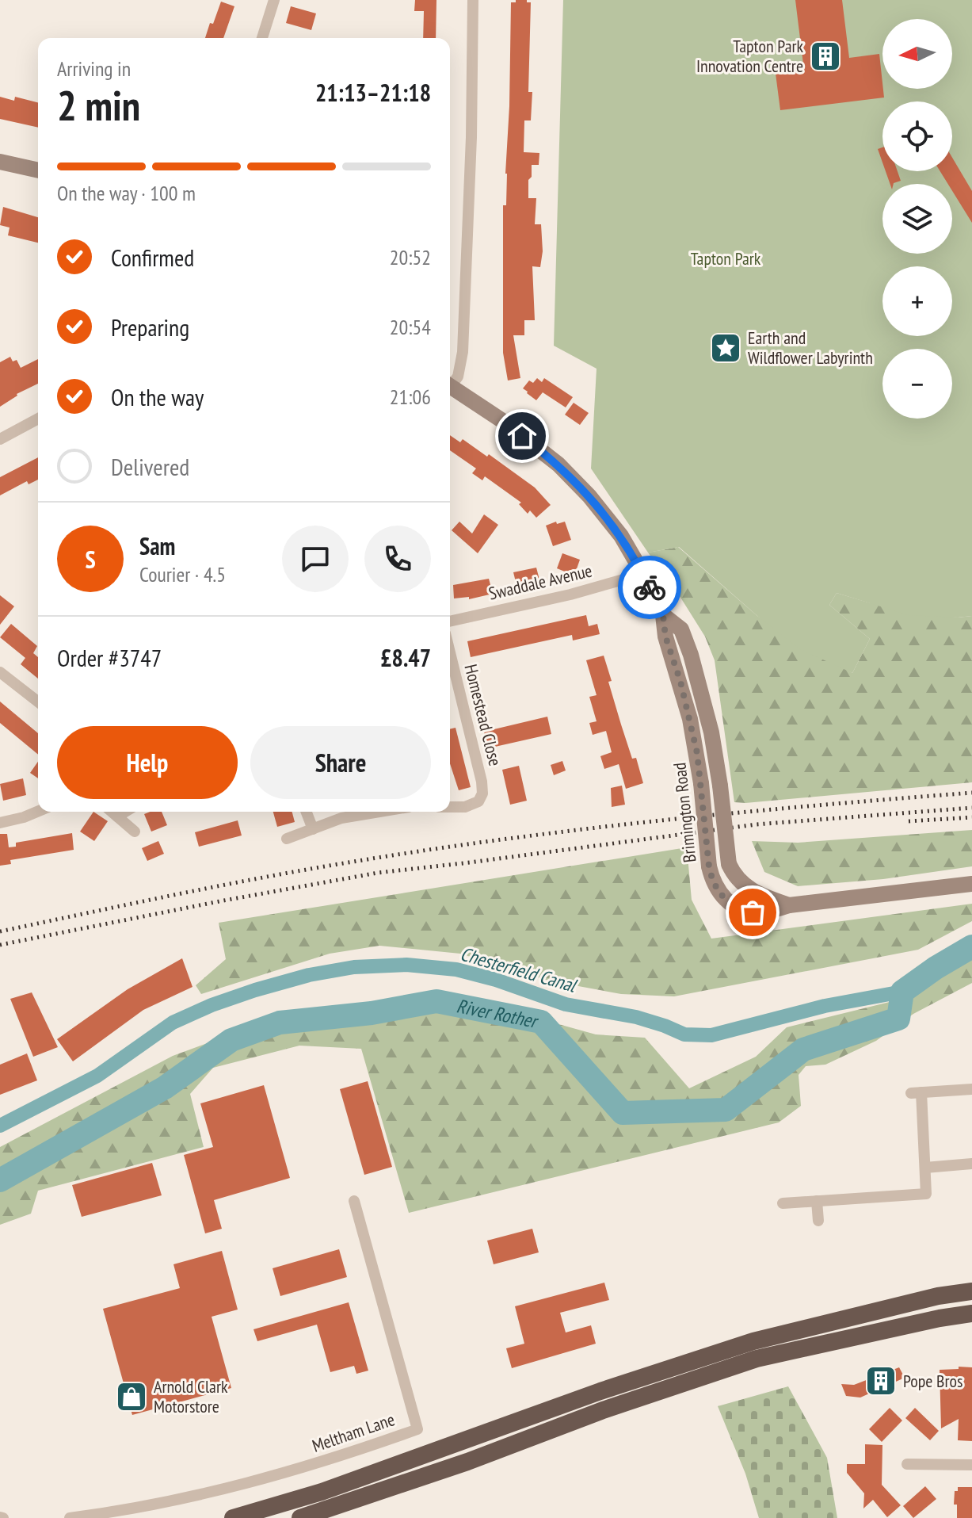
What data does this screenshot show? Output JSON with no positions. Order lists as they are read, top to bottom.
{
  "streets": {
    "main road": ["Brimington Road"],
    "street": ["Swaddale Avenue", "Homestead Close", "Meltham Lane"]
  },
  "crossings": [
    ["Swaddale Avenue", "Brimington Road"]
  ],
  "water": ["Chesterfield Canal", "River Rother"],
  "parks": ["Tapton Park"],
  "places": {
    "building": ["Tapton Park Innovation Centre", "Pope Bros"],
    "place": ["Earth and Wildflower Labyrinth"],
    "shop": ["Arnold Clark Motorstore"]
  },
  "north": "left",
  "page": {
    "map_buttons": ["+", "−"],
    "heading": ["2 min", "Arriving in", "21:13–21:18"],
    "panel": [
      "Sam",
      "Courier · 4.5",
      "Order #3747",
      "£8.47"
    ],
    "bar": "On the way · 100 m",
    "list": [
      ["Confirmed", "20:52"],
      ["Preparing", "20:54"],
      ["On the way", "21:06"],
      "Delivered"
    ],
    "round": "S",
    "buttons": ["Help", "Share"]
  }
}
